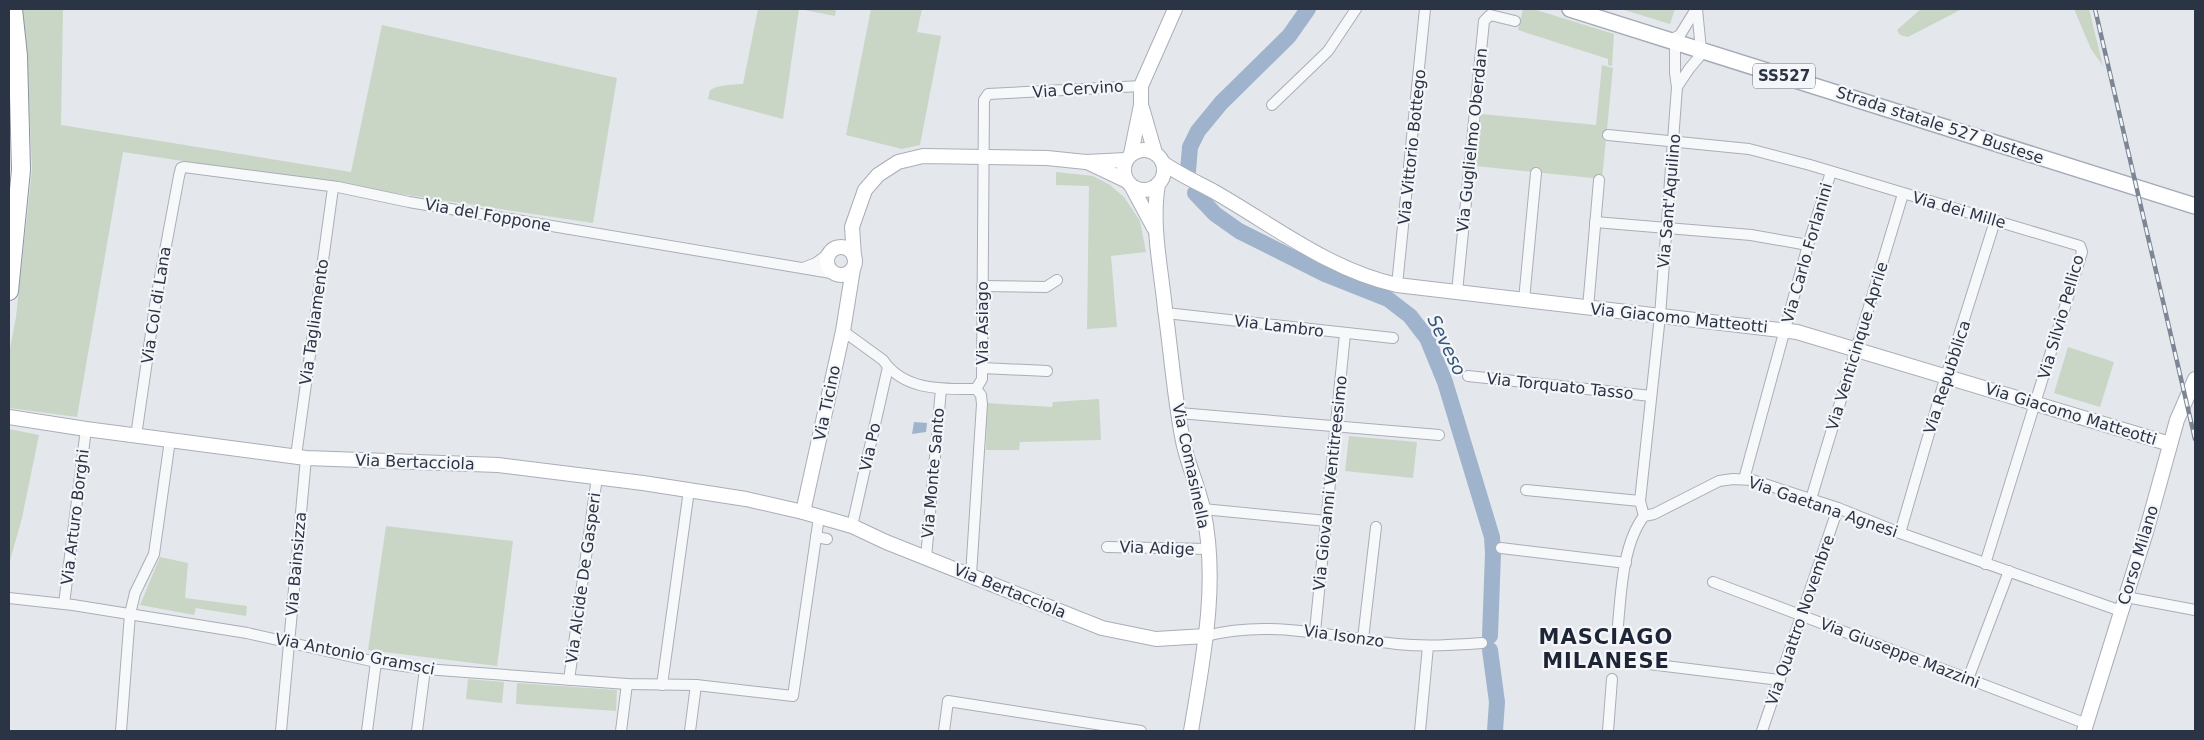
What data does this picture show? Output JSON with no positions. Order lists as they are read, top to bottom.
{
  "streets": {
    "main road": ["SS527", "Strada statale 527 Bustese"],
    "street": [
      "Via Cervino",
      "Via Guglielmo Oberdan",
      "Via Vittorio Bottego",
      "Via Sant'Aquilino",
      "Via dei Mille",
      "Via del Foppone",
      "Via Carlo Forlanini",
      "Via Col di Lana",
      "Via Silvio Pellico",
      "Via Giacomo Matteotti",
      "Via Tagliamento",
      "Via Asiago",
      "Via Lambro",
      "Via Venticinque Aprile",
      "Via Repubblica",
      "Via Torquato Tasso",
      "Via Ticino",
      "Via Po",
      "Via Bertacciola",
      "Via Comasinella",
      "Via Monte Santo",
      "Via Giovanni Ventitreesimo",
      "Via Gaetana Agnesi",
      "Via Arturo Borghi",
      "Via Adige",
      "Corso Milano",
      "Via Bainsizza",
      "Via Alcide De Gasperi",
      "Via Quattro Novembre",
      "Via Isonzo",
      "Via Giuseppe Mazzini",
      "Via Antonio Gramsci"
    ]
  },
  "crossings": [
    ["Via Cervino", "Via Asiago"],
    ["Strada statale 527 Bustese", "Via Sant'Aquilino"],
    ["Via Guglielmo Oberdan", "Via Giacomo Matteotti"],
    ["Via Vittorio Bottego", "Via Giacomo Matteotti"],
    ["Via Sant'Aquilino", "Via dei Mille"],
    ["Via Sant'Aquilino", "Via Giacomo Matteotti"],
    ["Via Sant'Aquilino", "Via Torquato Tasso"],
    ["Via dei Mille", "Via Carlo Forlanini"],
    ["Via dei Mille", "Via Silvio Pellico"],
    ["Via dei Mille", "Via Venticinque Aprile"],
    ["Via dei Mille", "Via Repubblica"],
    ["Via del Foppone", "Via Col di Lana"],
    ["Via del Foppone", "Via Tagliamento"],
    ["Via del Foppone", "Via Ticino"],
    ["Via Carlo Forlanini", "Via Giacomo Matteotti"],
    ["Via Carlo Forlanini", "Via Gaetana Agnesi"],
    ["Via Col di Lana", "Via Bertacciola"],
    ["Via Silvio Pellico", "Via Giacomo Matteotti"],
    ["Via Silvio Pellico", "Via Gaetana Agnesi"],
    ["Via Giacomo Matteotti", "Via Venticinque Aprile"],
    ["Via Giacomo Matteotti", "Via Repubblica"],
    ["Via Giacomo Matteotti", "Via Comasinella"],
    ["Via Giacomo Matteotti", "Corso Milano"],
    ["Via Tagliamento", "Via Bertacciola"],
    ["Via Tagliamento", "Via Bainsizza"],
    ["Via Asiago", "Via Ticino"],
    ["Via Asiago", "Via Bertacciola"],
    ["Via Lambro", "Via Comasinella"],
    ["Via Lambro", "Via Giovanni Ventitreesimo"],
    ["Via Venticinque Aprile", "Via Gaetana Agnesi"],
    ["Via Repubblica", "Via Gaetana Agnesi"],
    ["Via Ticino", "Via Bertacciola"],
    ["Via Po", "Via Bertacciola"],
    ["Via Bertacciola", "Via Comasinella"],
    ["Via Bertacciola", "Via Monte Santo"],
    ["Via Bertacciola", "Via Arturo Borghi"],
    ["Via Bertacciola", "Via Bainsizza"],
    ["Via Bertacciola", "Via Alcide De Gasperi"],
    ["Via Bertacciola", "Via Isonzo"],
    ["Via Comasinella", "Via Adige"],
    ["Via Comasinella", "Via Isonzo"],
    ["Via Giovanni Ventitreesimo", "Via Isonzo"],
    ["Via Gaetana Agnesi", "Corso Milano"],
    ["Via Gaetana Agnesi", "Via Quattro Novembre"],
    ["Via Arturo Borghi", "Via Antonio Gramsci"],
    ["Corso Milano", "Via Giuseppe Mazzini"],
    ["Via Bainsizza", "Via Antonio Gramsci"],
    ["Via Alcide De Gasperi", "Via Antonio Gramsci"],
    ["Via Quattro Novembre", "Via Giuseppe Mazzini"]
  ],
  "districts": ["MASCIAGO MILANESE"],
  "water": ["Seveso"]
}
